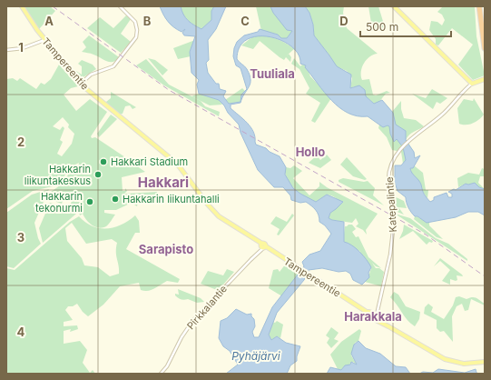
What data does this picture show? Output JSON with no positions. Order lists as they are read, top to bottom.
{
  "streets": {
    "main road": ["Tampereentie", "Katepalintie"],
    "street": ["Pirkkalantie"]
  },
  "crossings": [
    ["Tampereentie", "Katepalintie"],
    ["Tampereentie", "Pirkkalantie"]
  ],
  "districts": [
    "Tuuliala",
    "Hollo",
    "Hakkari",
    "Sarapisto",
    "Harakkala"
  ],
  "water": ["Pyhäjärvi"],
  "places": [
    "Hakkari Stadium",
    "Hakkarin liikuntakeskus",
    "Hakkarin liikuntahalli",
    "Hakkarin tekonurmi"
  ],
  "scale_bar": "500 m",
  "grid": {
    "columns": [
      "A",
      "B",
      "C",
      "D"
    ],
    "rows": [
      "1",
      "2",
      "3",
      "4"
    ]
  }
}
